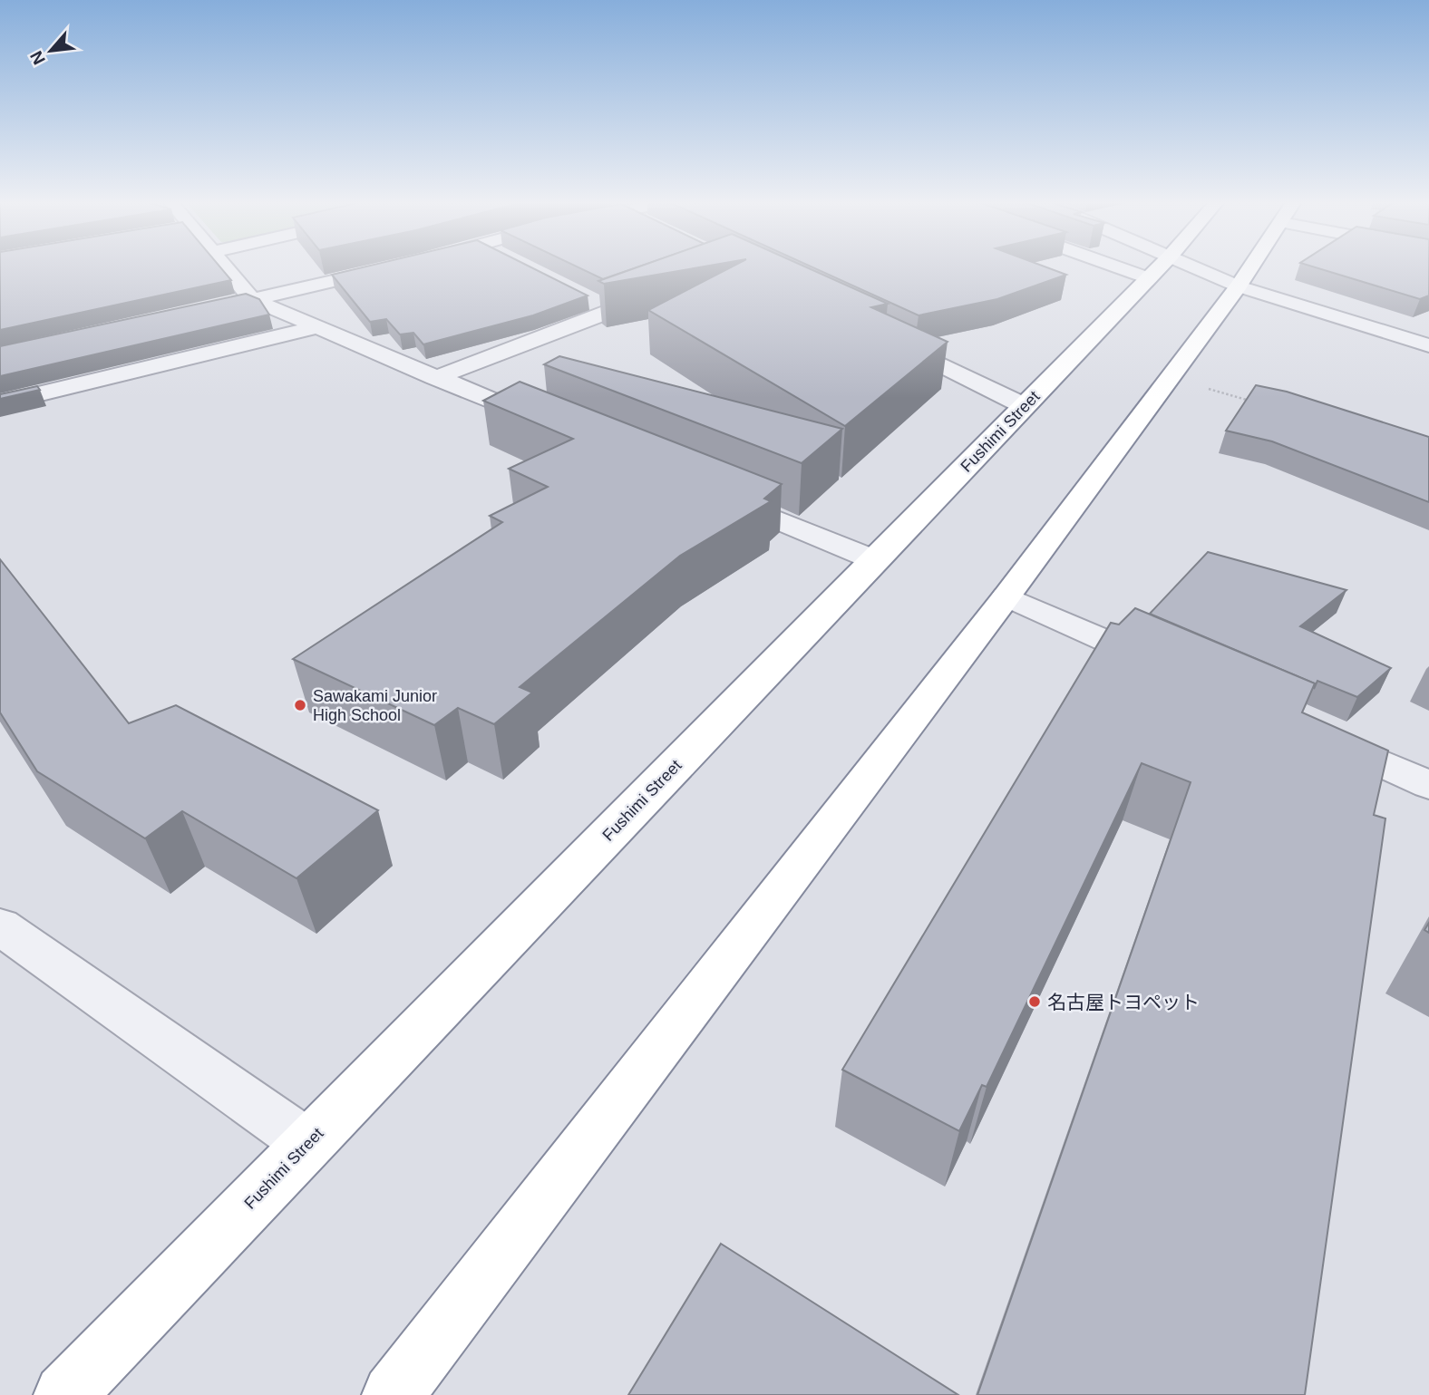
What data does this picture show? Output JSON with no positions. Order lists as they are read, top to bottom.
{
  "streets": {
    "highway": ["Fushimi Street"]
  },
  "places": ["Sawakami Junior High School", "名古屋トヨペット"],
  "north": "bottom left"
}
